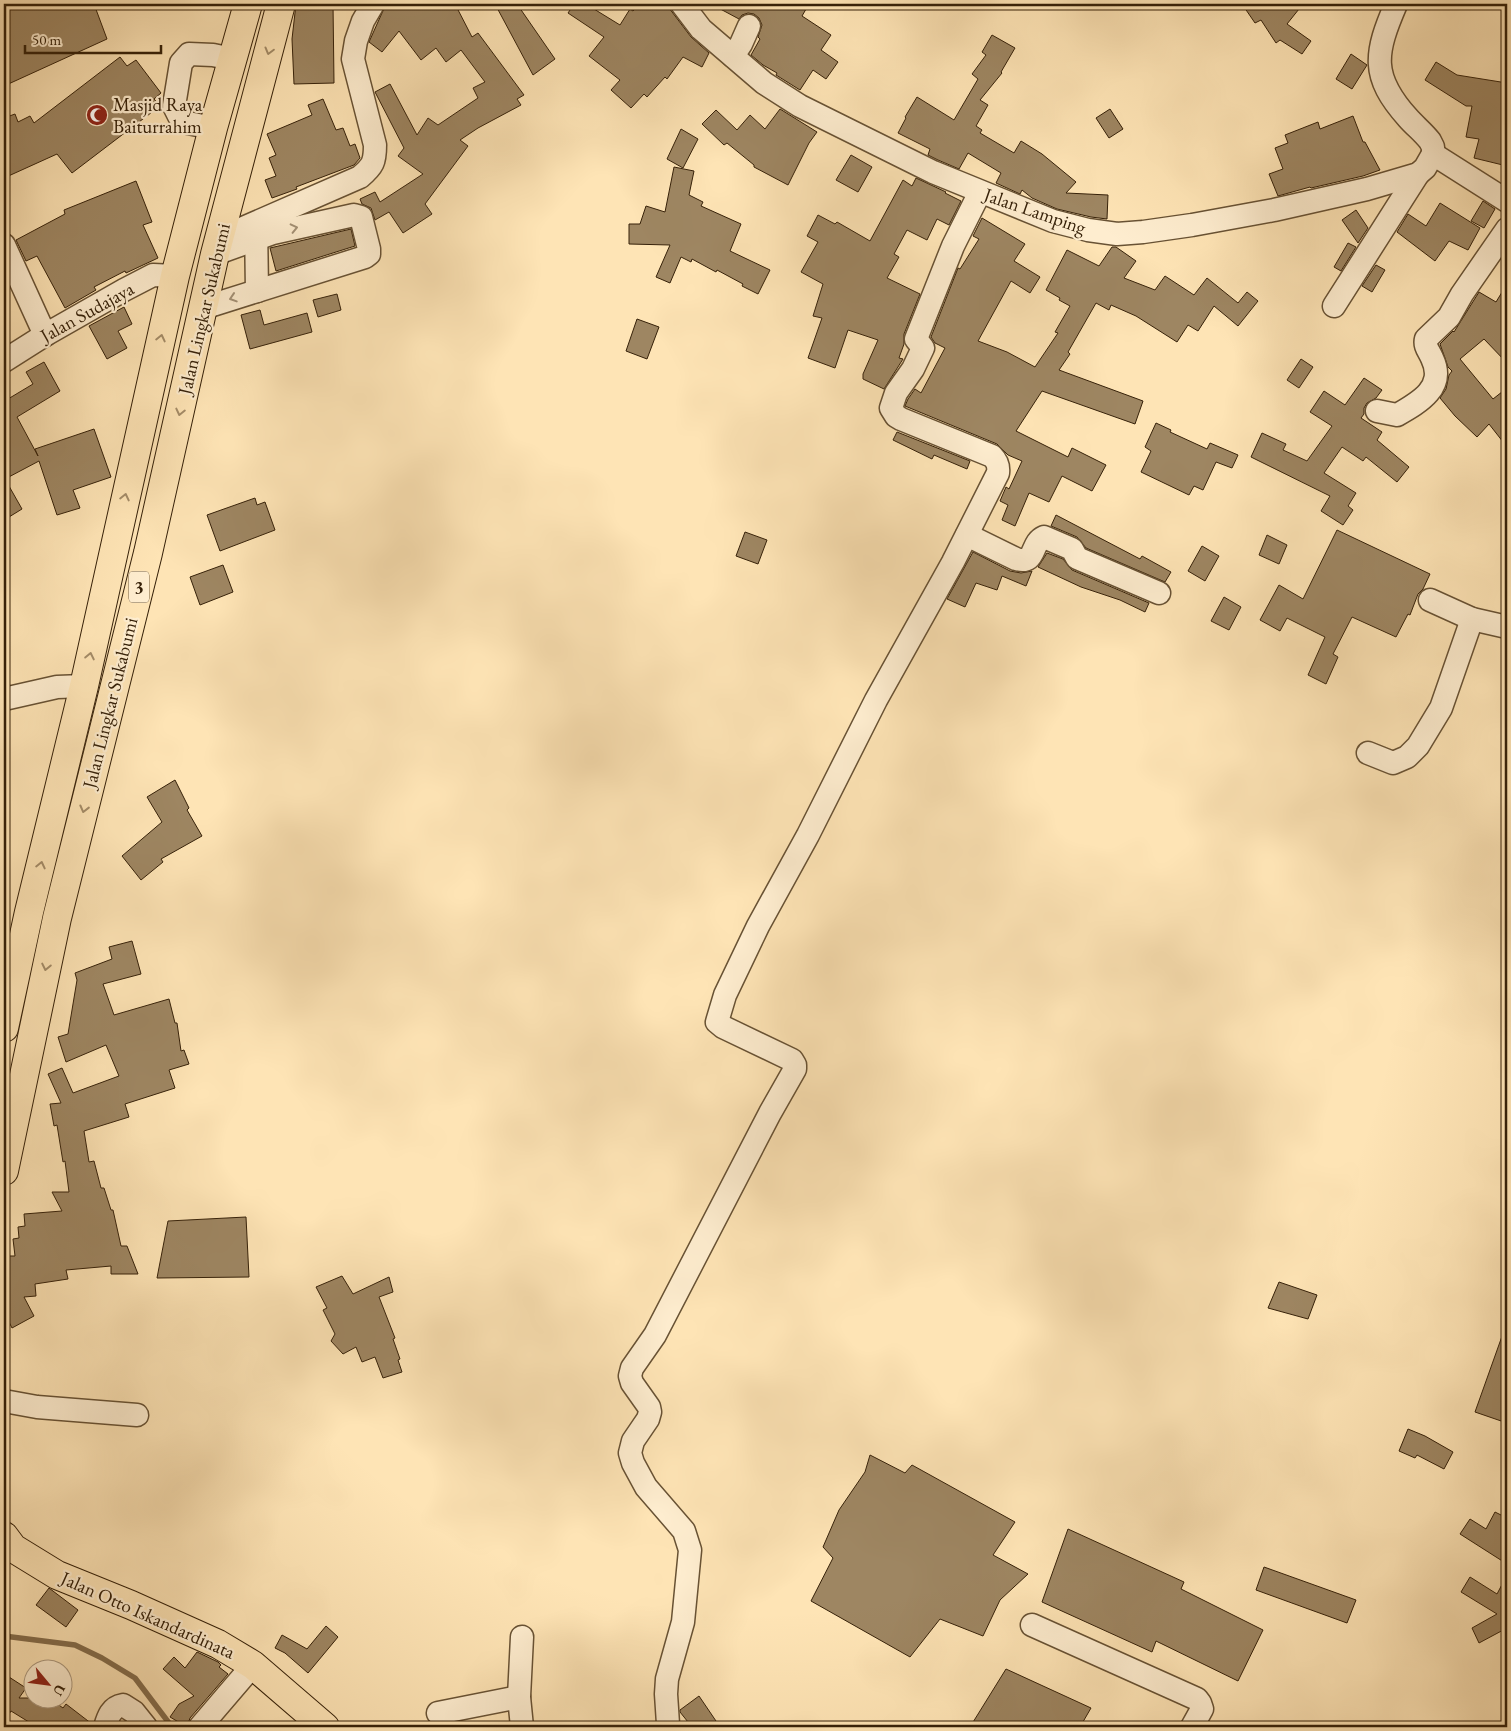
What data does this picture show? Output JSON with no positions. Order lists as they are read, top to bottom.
{
  "streets": {
    "main road": ["Jalan Lingkar Sukabumi", "3", "Jalan Otto Iskandardinata"],
    "street": ["Jalan Lamping", "Jalan Sudajaya"]
  },
  "crossings": [
    ["Jalan Lingkar Sukabumi", "Jalan Sudajaya"]
  ],
  "places": {
    "mosque": ["Masjid Raya Baiturrahim"]
  },
  "scale_bar": "50 m",
  "north": "bottom right"
}
